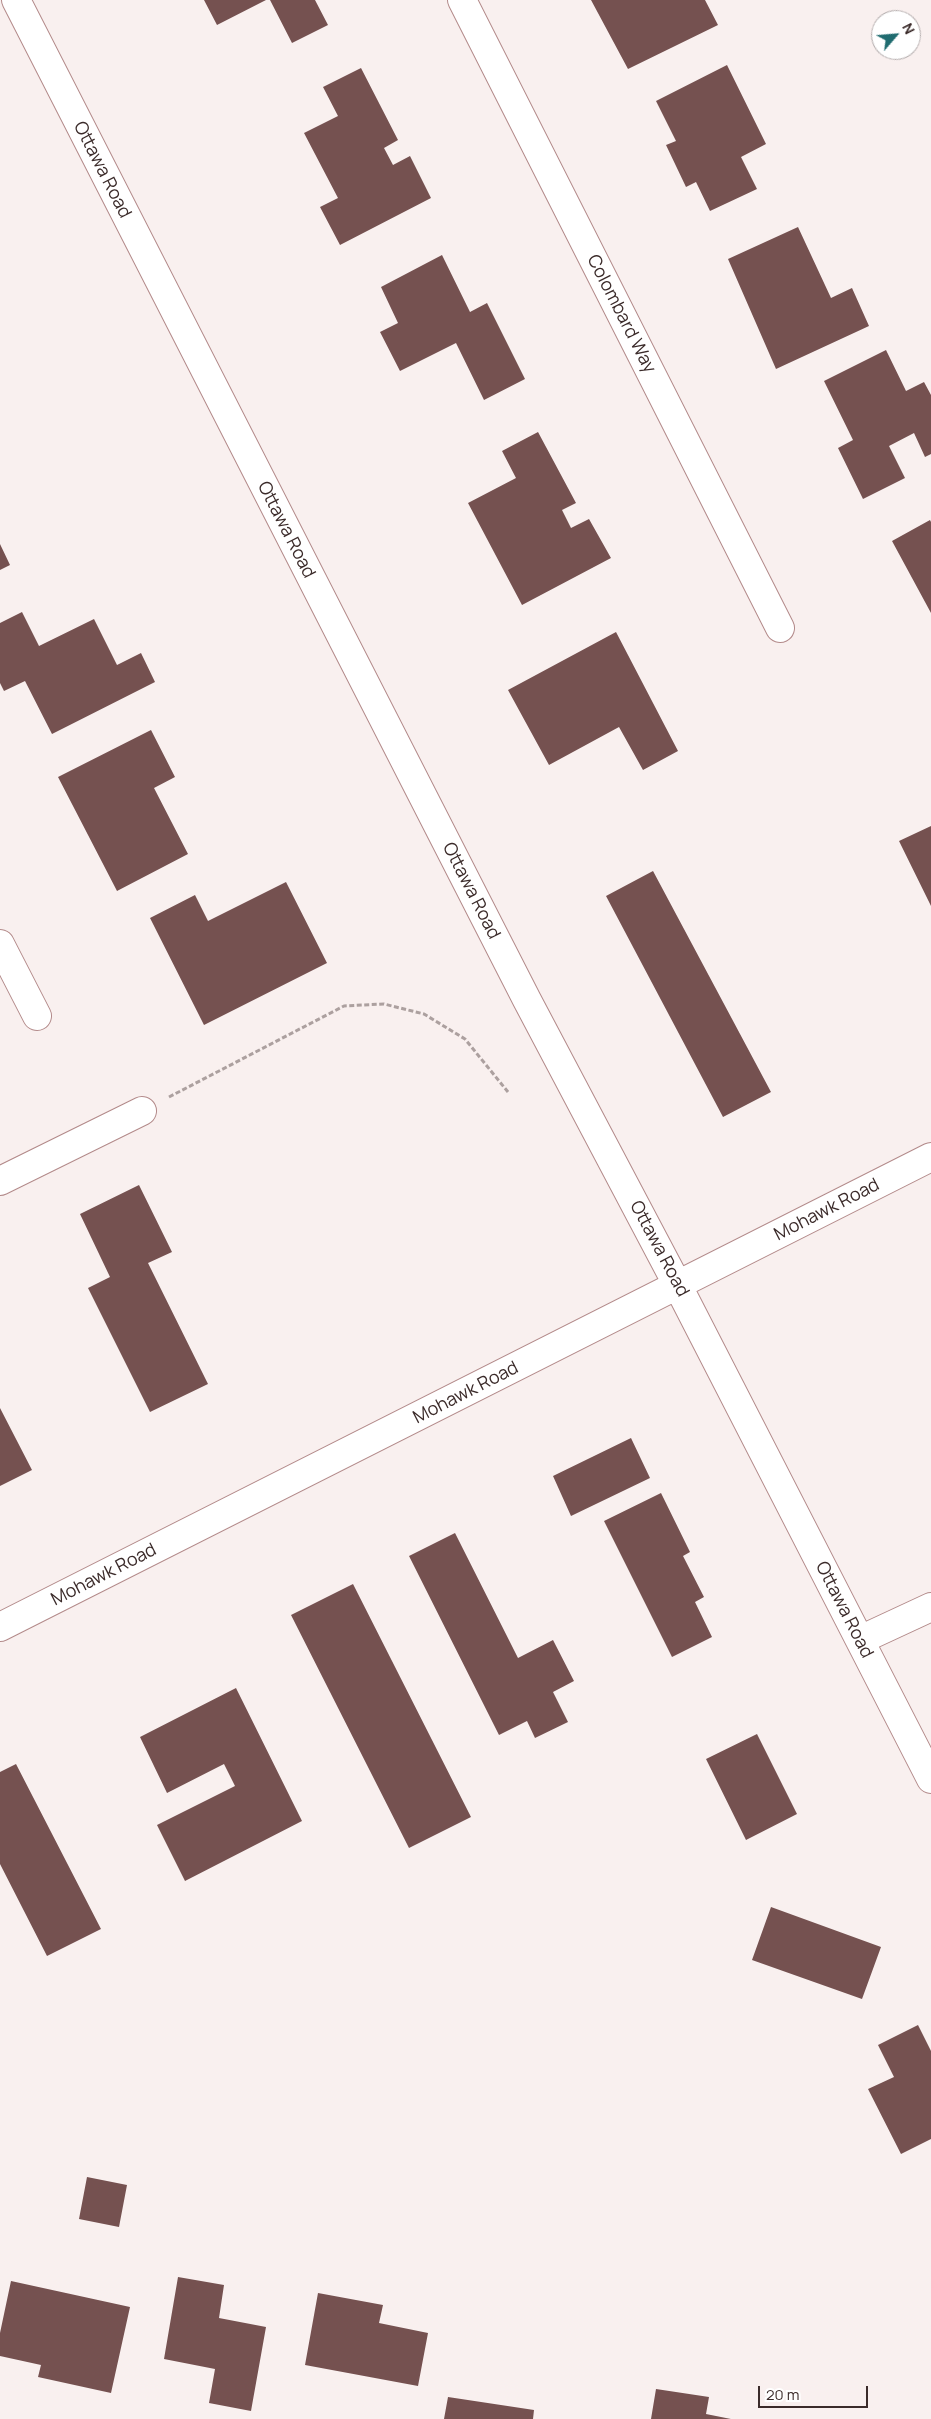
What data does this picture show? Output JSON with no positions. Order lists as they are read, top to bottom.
{
  "streets": {
    "street": ["Ottawa Road", "Colombard Way", "Mohawk Road"]
  },
  "crossings": [
    ["Ottawa Road", "Mohawk Road"]
  ],
  "scale_bar": "20 m",
  "north": "top right"
}
